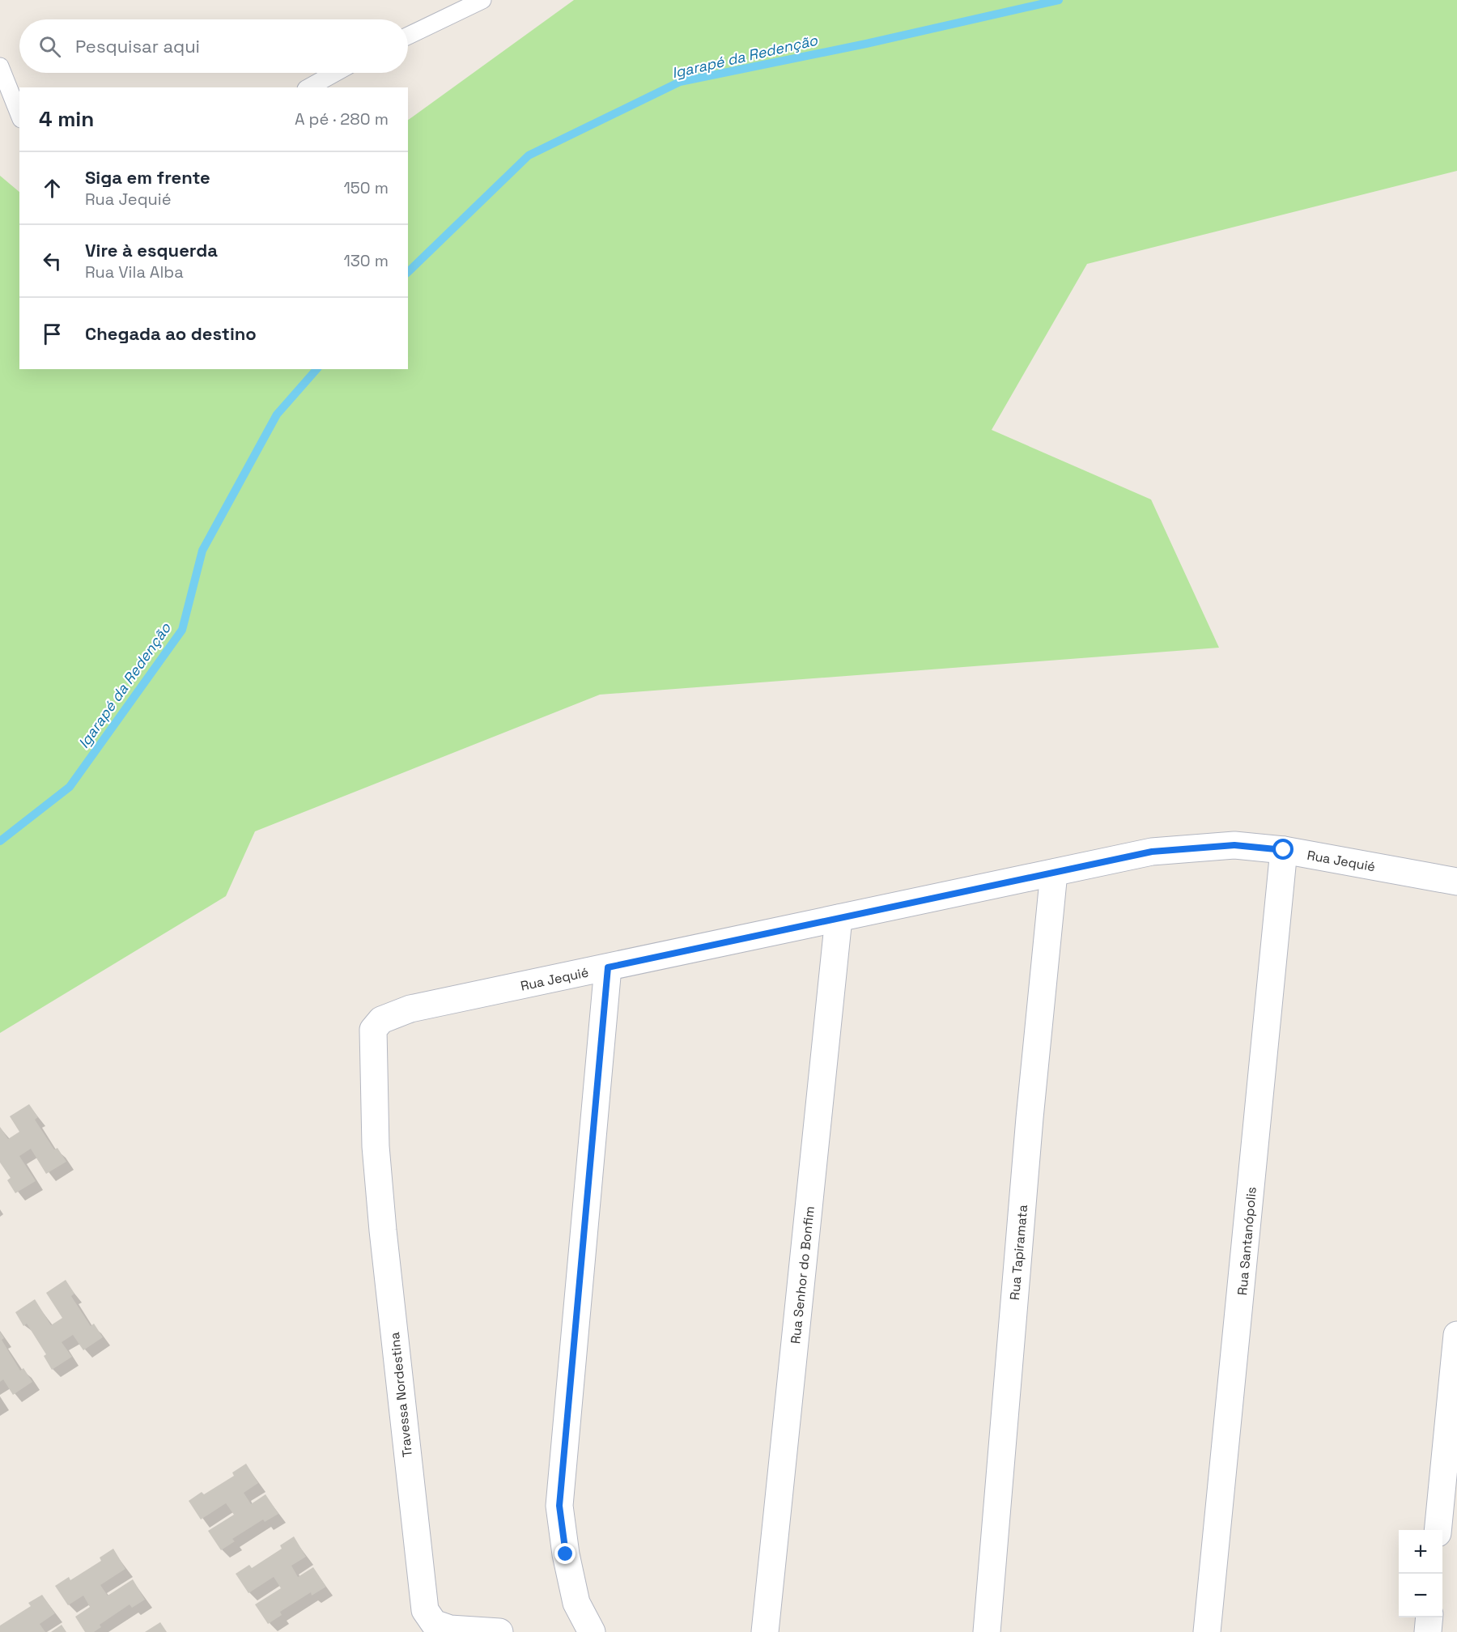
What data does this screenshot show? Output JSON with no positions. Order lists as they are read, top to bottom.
{
  "streets": {
    "street": [
      "Rua Jequié",
      "Rua Santanópolis",
      "Rua Tapiramata",
      "Rua Senhor do Bonfim",
      "Travessa Nordestina"
    ]
  },
  "crossings": [
    ["Rua Jequié", "Rua Santanópolis"],
    ["Rua Jequié", "Rua Tapiramata"],
    ["Rua Jequié", "Rua Senhor do Bonfim"],
    ["Rua Jequié", "Travessa Nordestina"]
  ],
  "water": ["Igarapé da Redenção"],
  "page": {
    "search": "Pesquisar aqui",
    "heading": ["4 min", "A pé · 280 m"],
    "list": [
      ["Siga em frente", "Rua Jequié", "150 m"],
      ["Vire à esquerda", "Rua Vila Alba", "130 m"],
      "Chegada ao destino"
    ],
    "map_buttons": ["+", "−"]
  }
}
